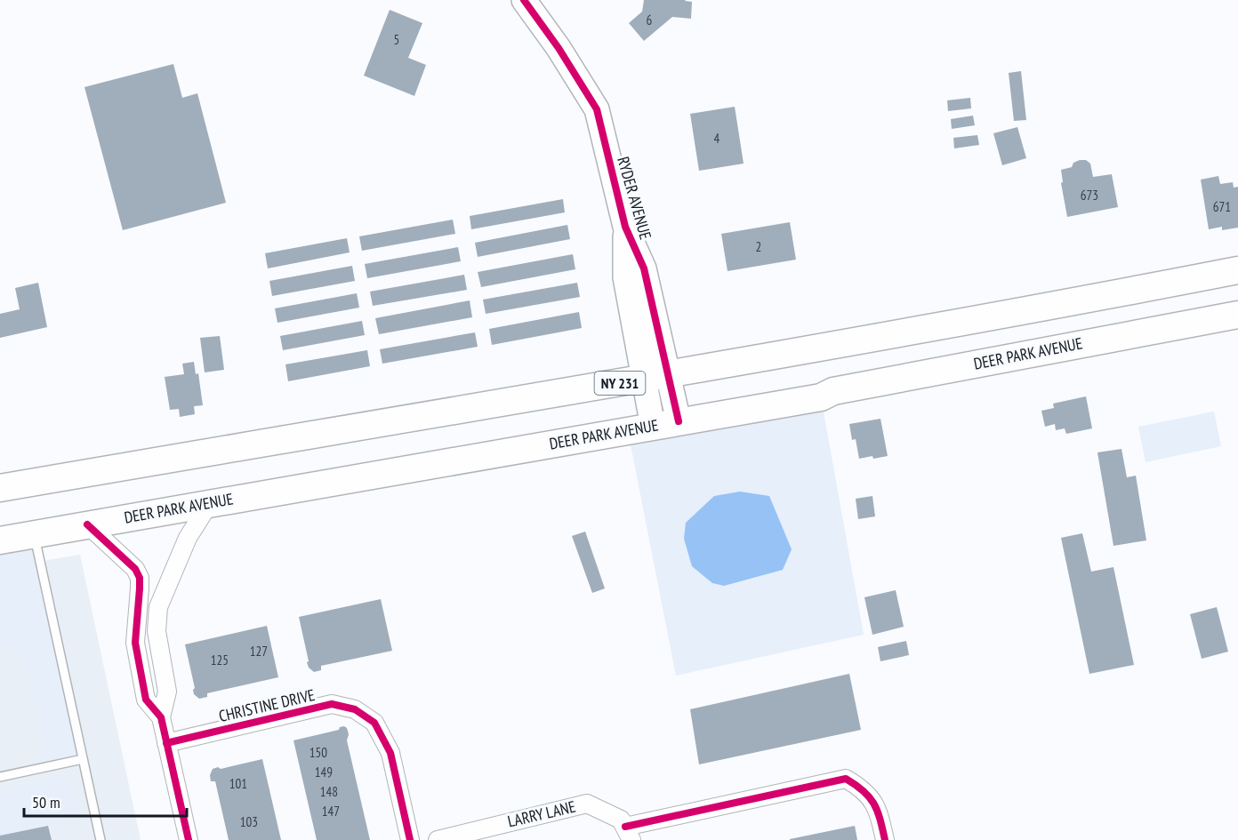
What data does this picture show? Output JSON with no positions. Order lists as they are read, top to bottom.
{
  "streets": {
    "main road": ["DEER PARK AVENUE", "NY 231"],
    "street": ["RYDER AVENUE", "CHRISTINE DRIVE", "LARRY LANE"]
  },
  "crossings": [
    ["RYDER AVENUE", "DEER PARK AVENUE"],
    ["RYDER AVENUE", "NY 231"]
  ],
  "house_numbers": [
    "6",
    "5",
    "4",
    "673",
    "671",
    "2",
    "127",
    "125",
    "150",
    "149",
    "101",
    "148",
    "147",
    "103"
  ],
  "scale_bar": "50 m"
}
